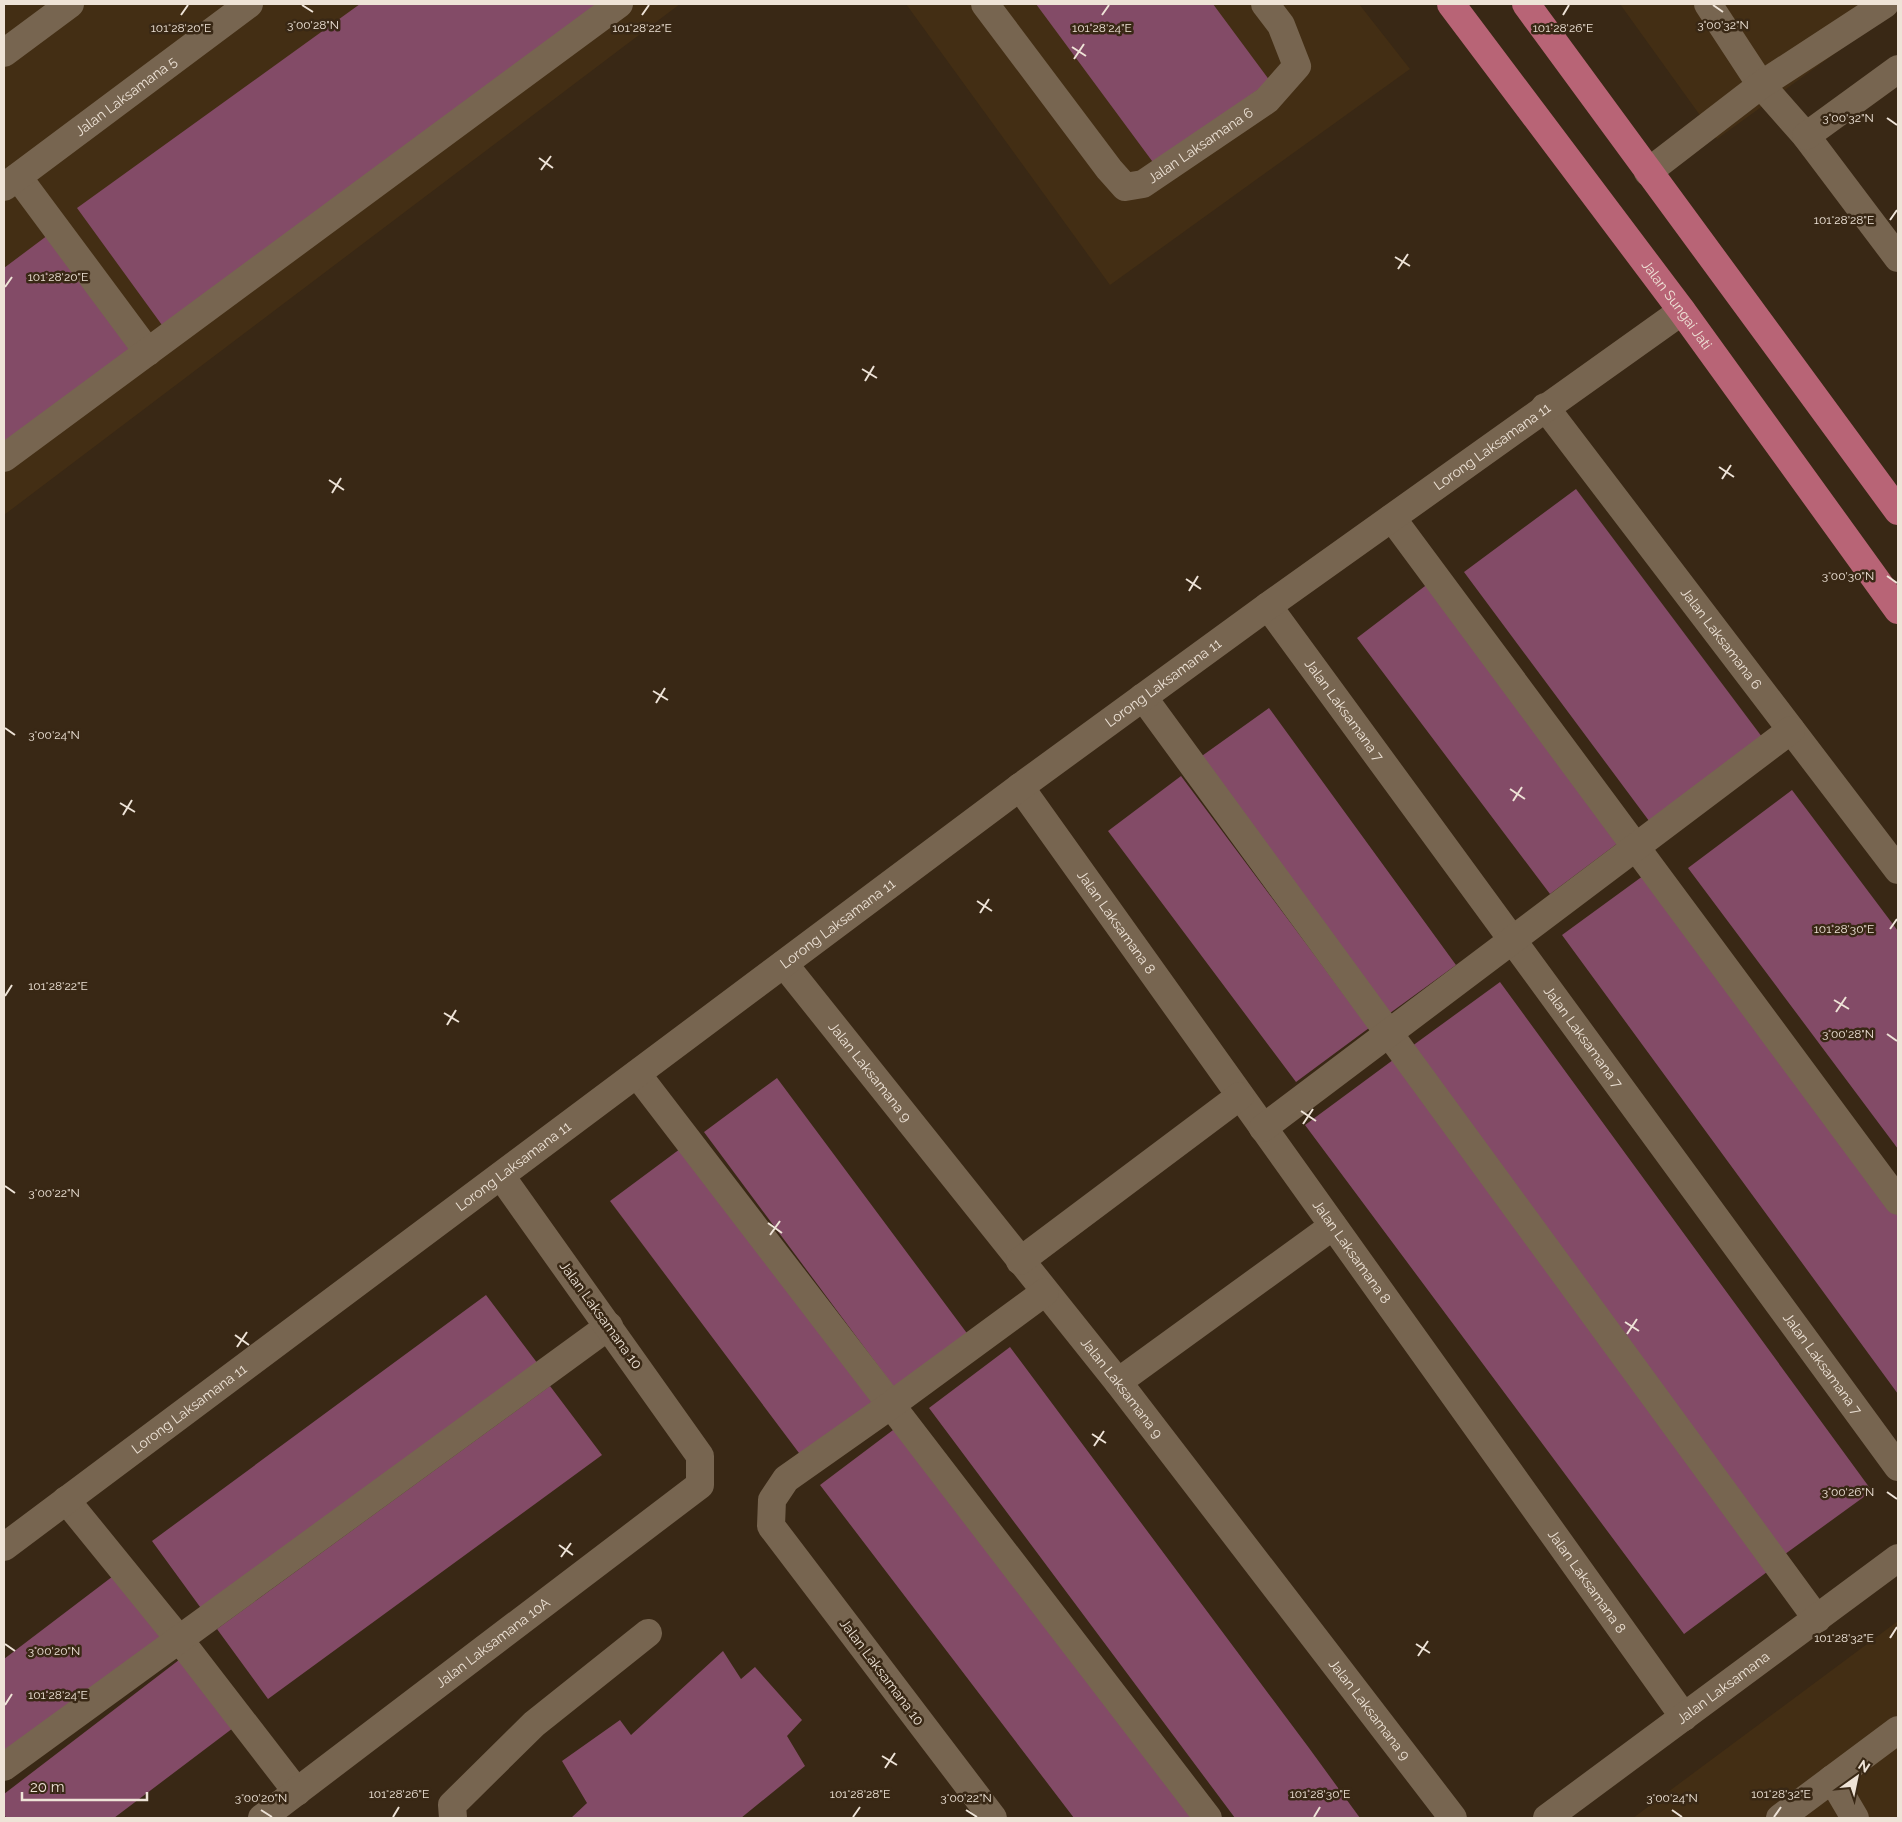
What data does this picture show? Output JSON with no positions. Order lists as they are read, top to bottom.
{
  "streets": {
    "main road": ["Jalan Sungai Jati"],
    "street": [
      "Jalan Laksamana 5",
      "Jalan Laksamana 6",
      "Lorong Laksamana 11",
      "Jalan Laksamana 7",
      "Jalan Laksamana 8",
      "Jalan Laksamana 9",
      "Jalan Laksamana 10",
      "Jalan Laksamana 10A",
      "Jalan Laksamana"
    ]
  },
  "crossings": [
    ["Jalan Laksamana 6", "Lorong Laksamana 11"],
    ["Jalan Sungai Jati", "Lorong Laksamana 11"],
    ["Lorong Laksamana 11", "Jalan Laksamana 7"],
    ["Lorong Laksamana 11", "Jalan Laksamana 8"],
    ["Lorong Laksamana 11", "Jalan Laksamana 9"],
    ["Lorong Laksamana 11", "Jalan Laksamana 10"],
    ["Jalan Laksamana 8", "Jalan Laksamana"],
    ["Jalan Laksamana 10", "Jalan Laksamana 10A"]
  ],
  "scale_bar": "20 m",
  "north": "top right",
  "coordinates": [
    "3°00'28\"N",
    "3°00'32\"N",
    "101°28'20\"E",
    "101°28'22\"E",
    "101°28'24\"E",
    "101°28'26\"E",
    "101°28'28\"E",
    "3°00'30\"N",
    "3°00'24\"N",
    "101°28'30\"E",
    "3°00'22\"N",
    "3°00'26\"N",
    "101°28'32\"E",
    "3°00'20\"N"
  ]
}
